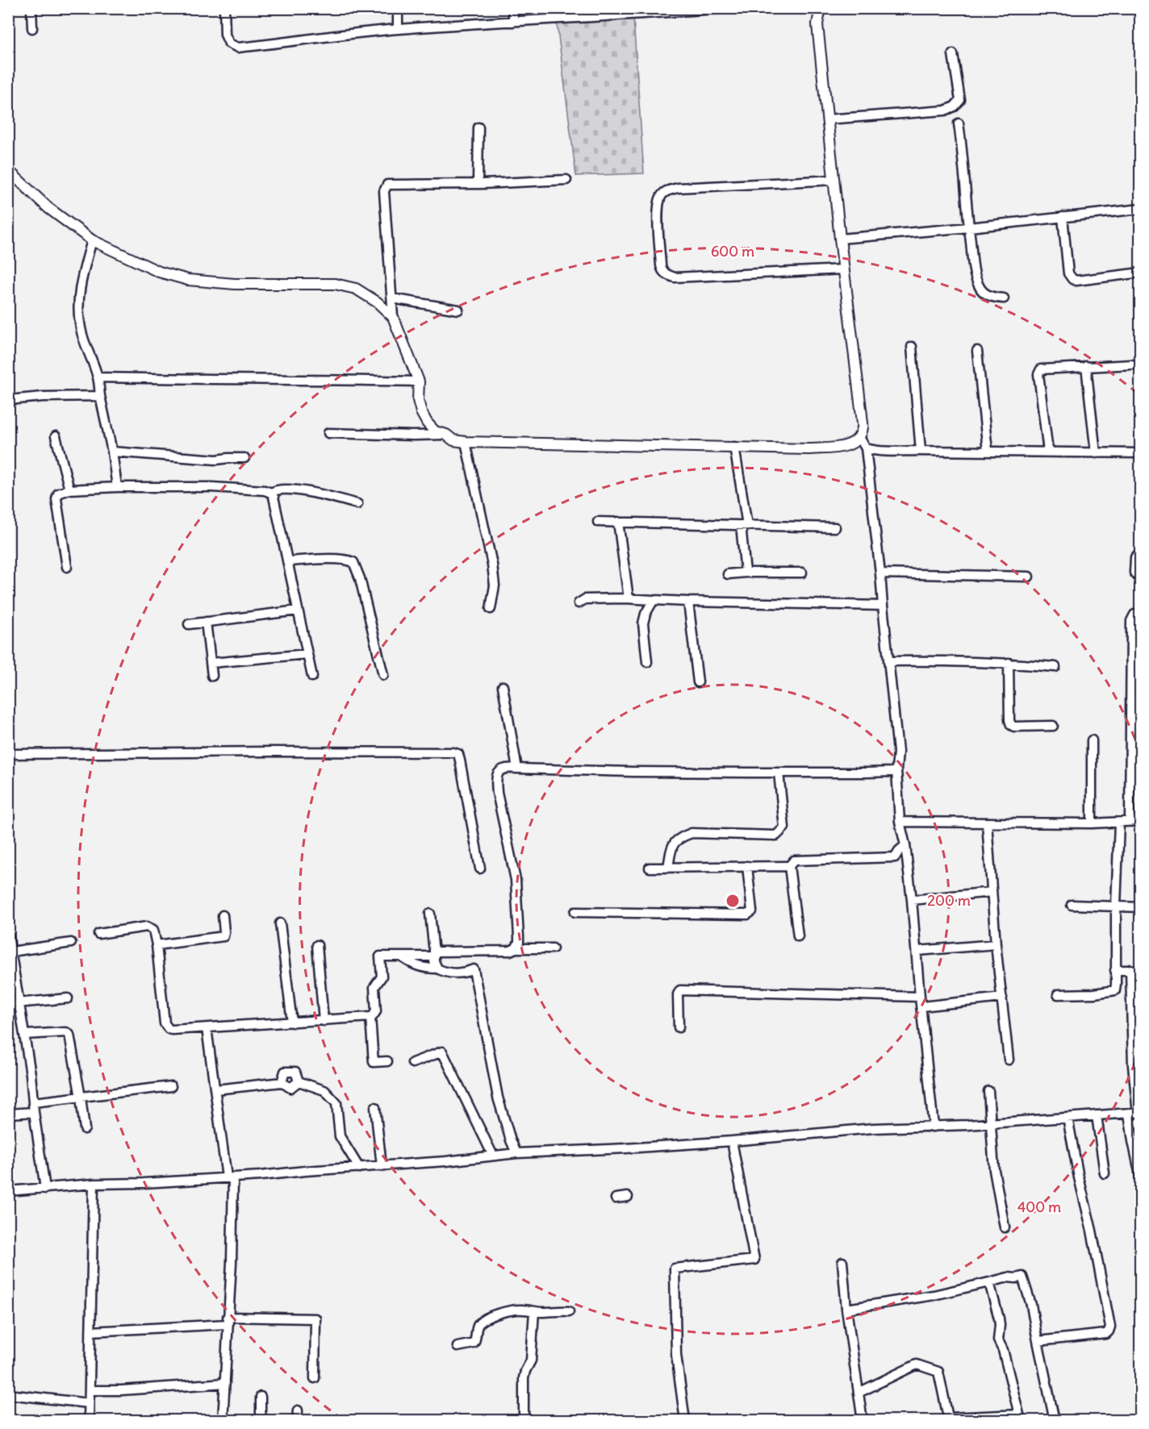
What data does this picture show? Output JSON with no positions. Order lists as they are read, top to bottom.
{
  "rings": ["600 m", "200 m", "400 m"]
}
